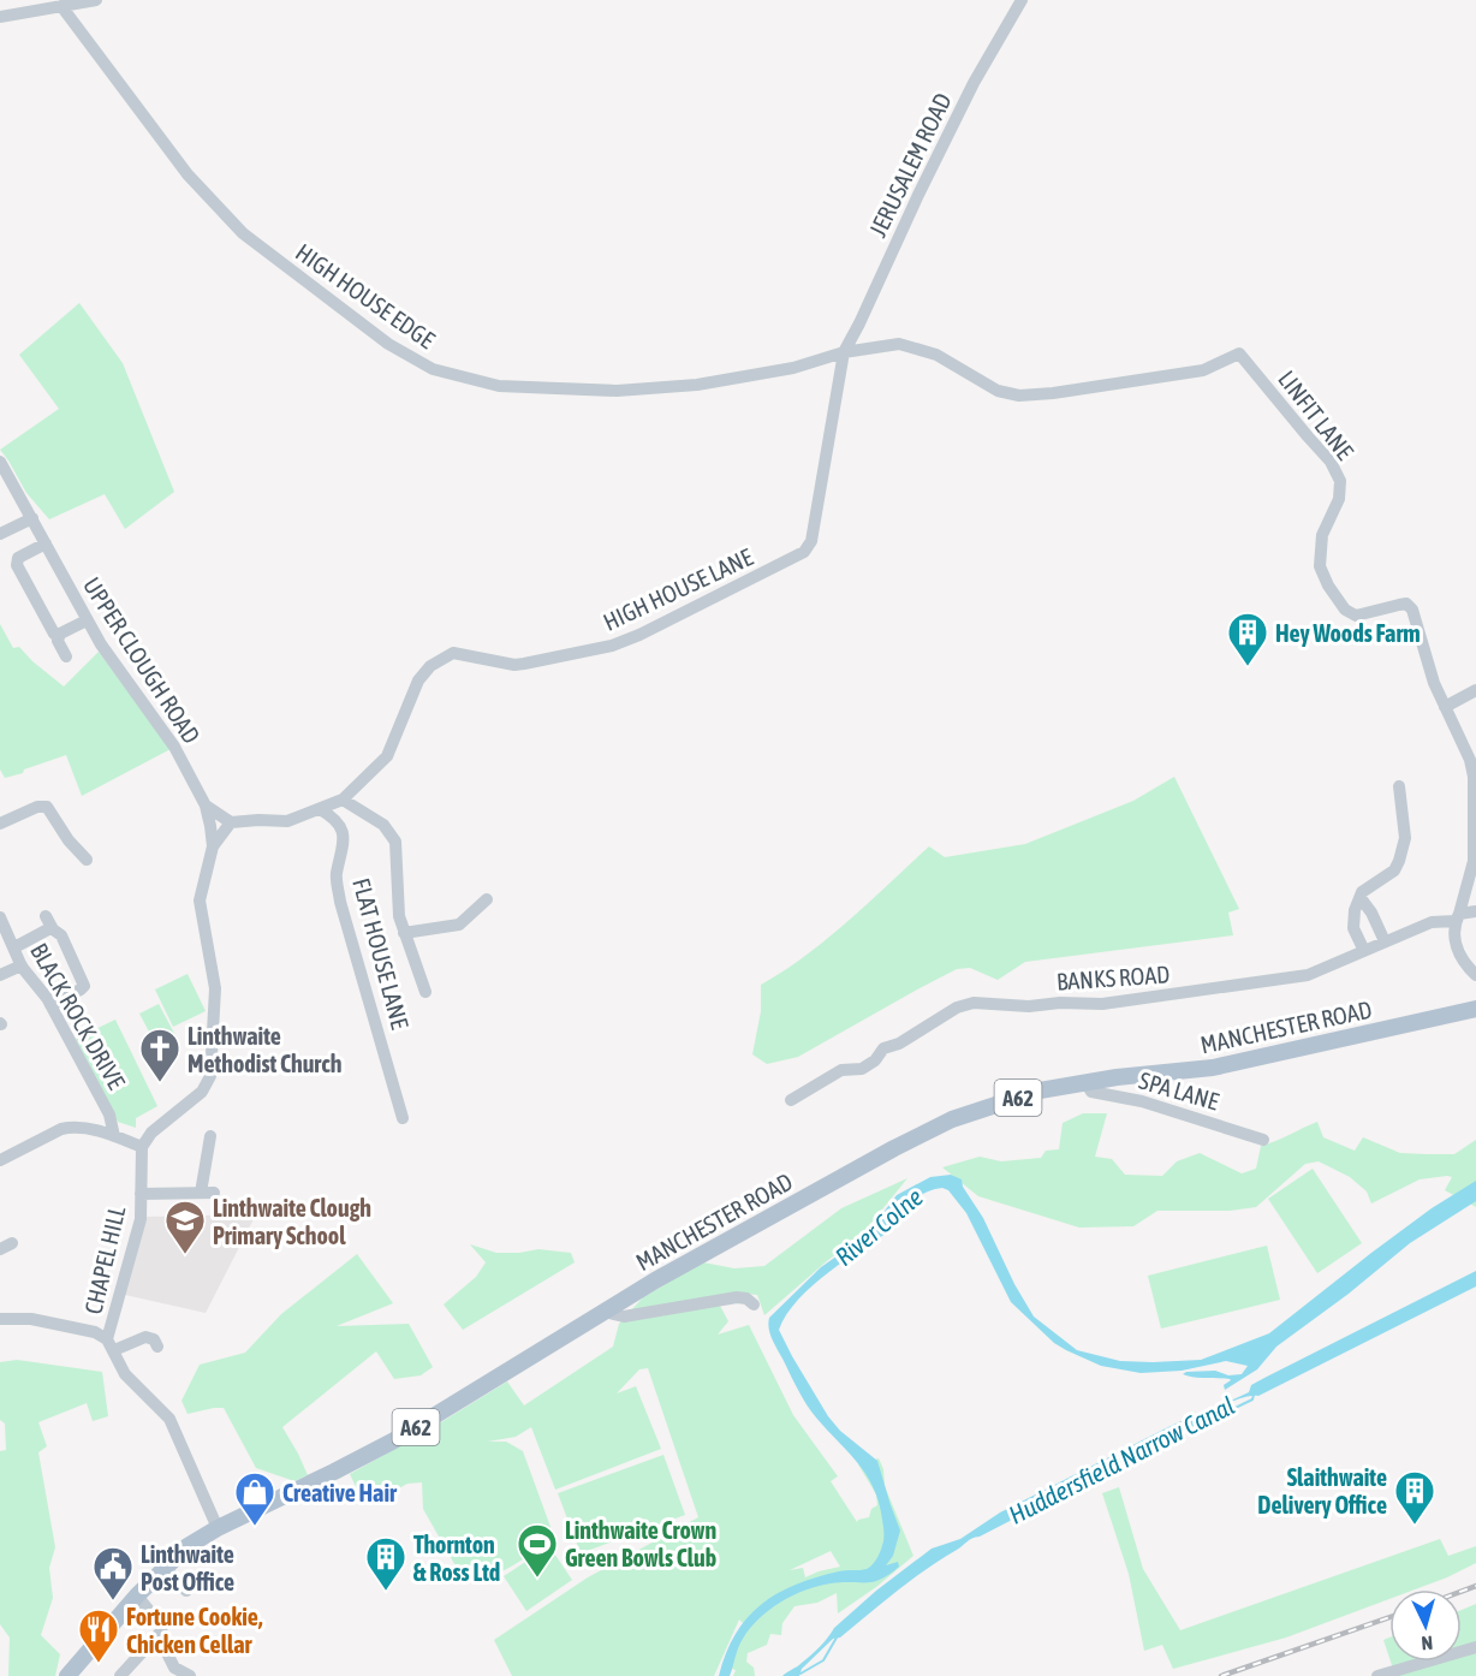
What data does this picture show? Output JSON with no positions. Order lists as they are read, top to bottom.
{
  "streets": {
    "main road": ["MANCHESTER ROAD", "A62"],
    "street": [
      "JERUSALEM ROAD",
      "HIGH HOUSE EDGE",
      "LINFIT LANE",
      "HIGH HOUSE LANE",
      "UPPER CLOUGH ROAD",
      "FLAT HOUSE LANE",
      "BANKS ROAD",
      "BLACK ROCK DRIVE",
      "SPA LANE",
      "CHAPEL HILL"
    ]
  },
  "crossings": [
    ["JERUSALEM ROAD", "HIGH HOUSE EDGE"],
    ["JERUSALEM ROAD", "LINFIT LANE"],
    ["JERUSALEM ROAD", "HIGH HOUSE LANE"],
    ["HIGH HOUSE EDGE", "LINFIT LANE"],
    ["HIGH HOUSE EDGE", "HIGH HOUSE LANE"],
    ["LINFIT LANE", "HIGH HOUSE LANE"],
    ["LINFIT LANE", "BANKS ROAD"],
    ["HIGH HOUSE LANE", "FLAT HOUSE LANE"],
    ["MANCHESTER ROAD", "SPA LANE"]
  ],
  "water": ["River Colne", "Huddersfield Narrow Canal"],
  "places": {
    "building": ["Hey Woods Farm", "Slaithwaite Delivery Office", "Thornton & Ross Ltd"],
    "church": ["Linthwaite Methodist Church"],
    "school or university": ["Linthwaite Clough Primary School"],
    "shop": ["Creative Hair"],
    "sports": ["Linthwaite Crown Green Bowls Club"],
    "public building": ["Linthwaite Post Office"],
    "restaurant": ["Fortune Cookie, Chicken Cellar"]
  },
  "north": "bottom"
}
